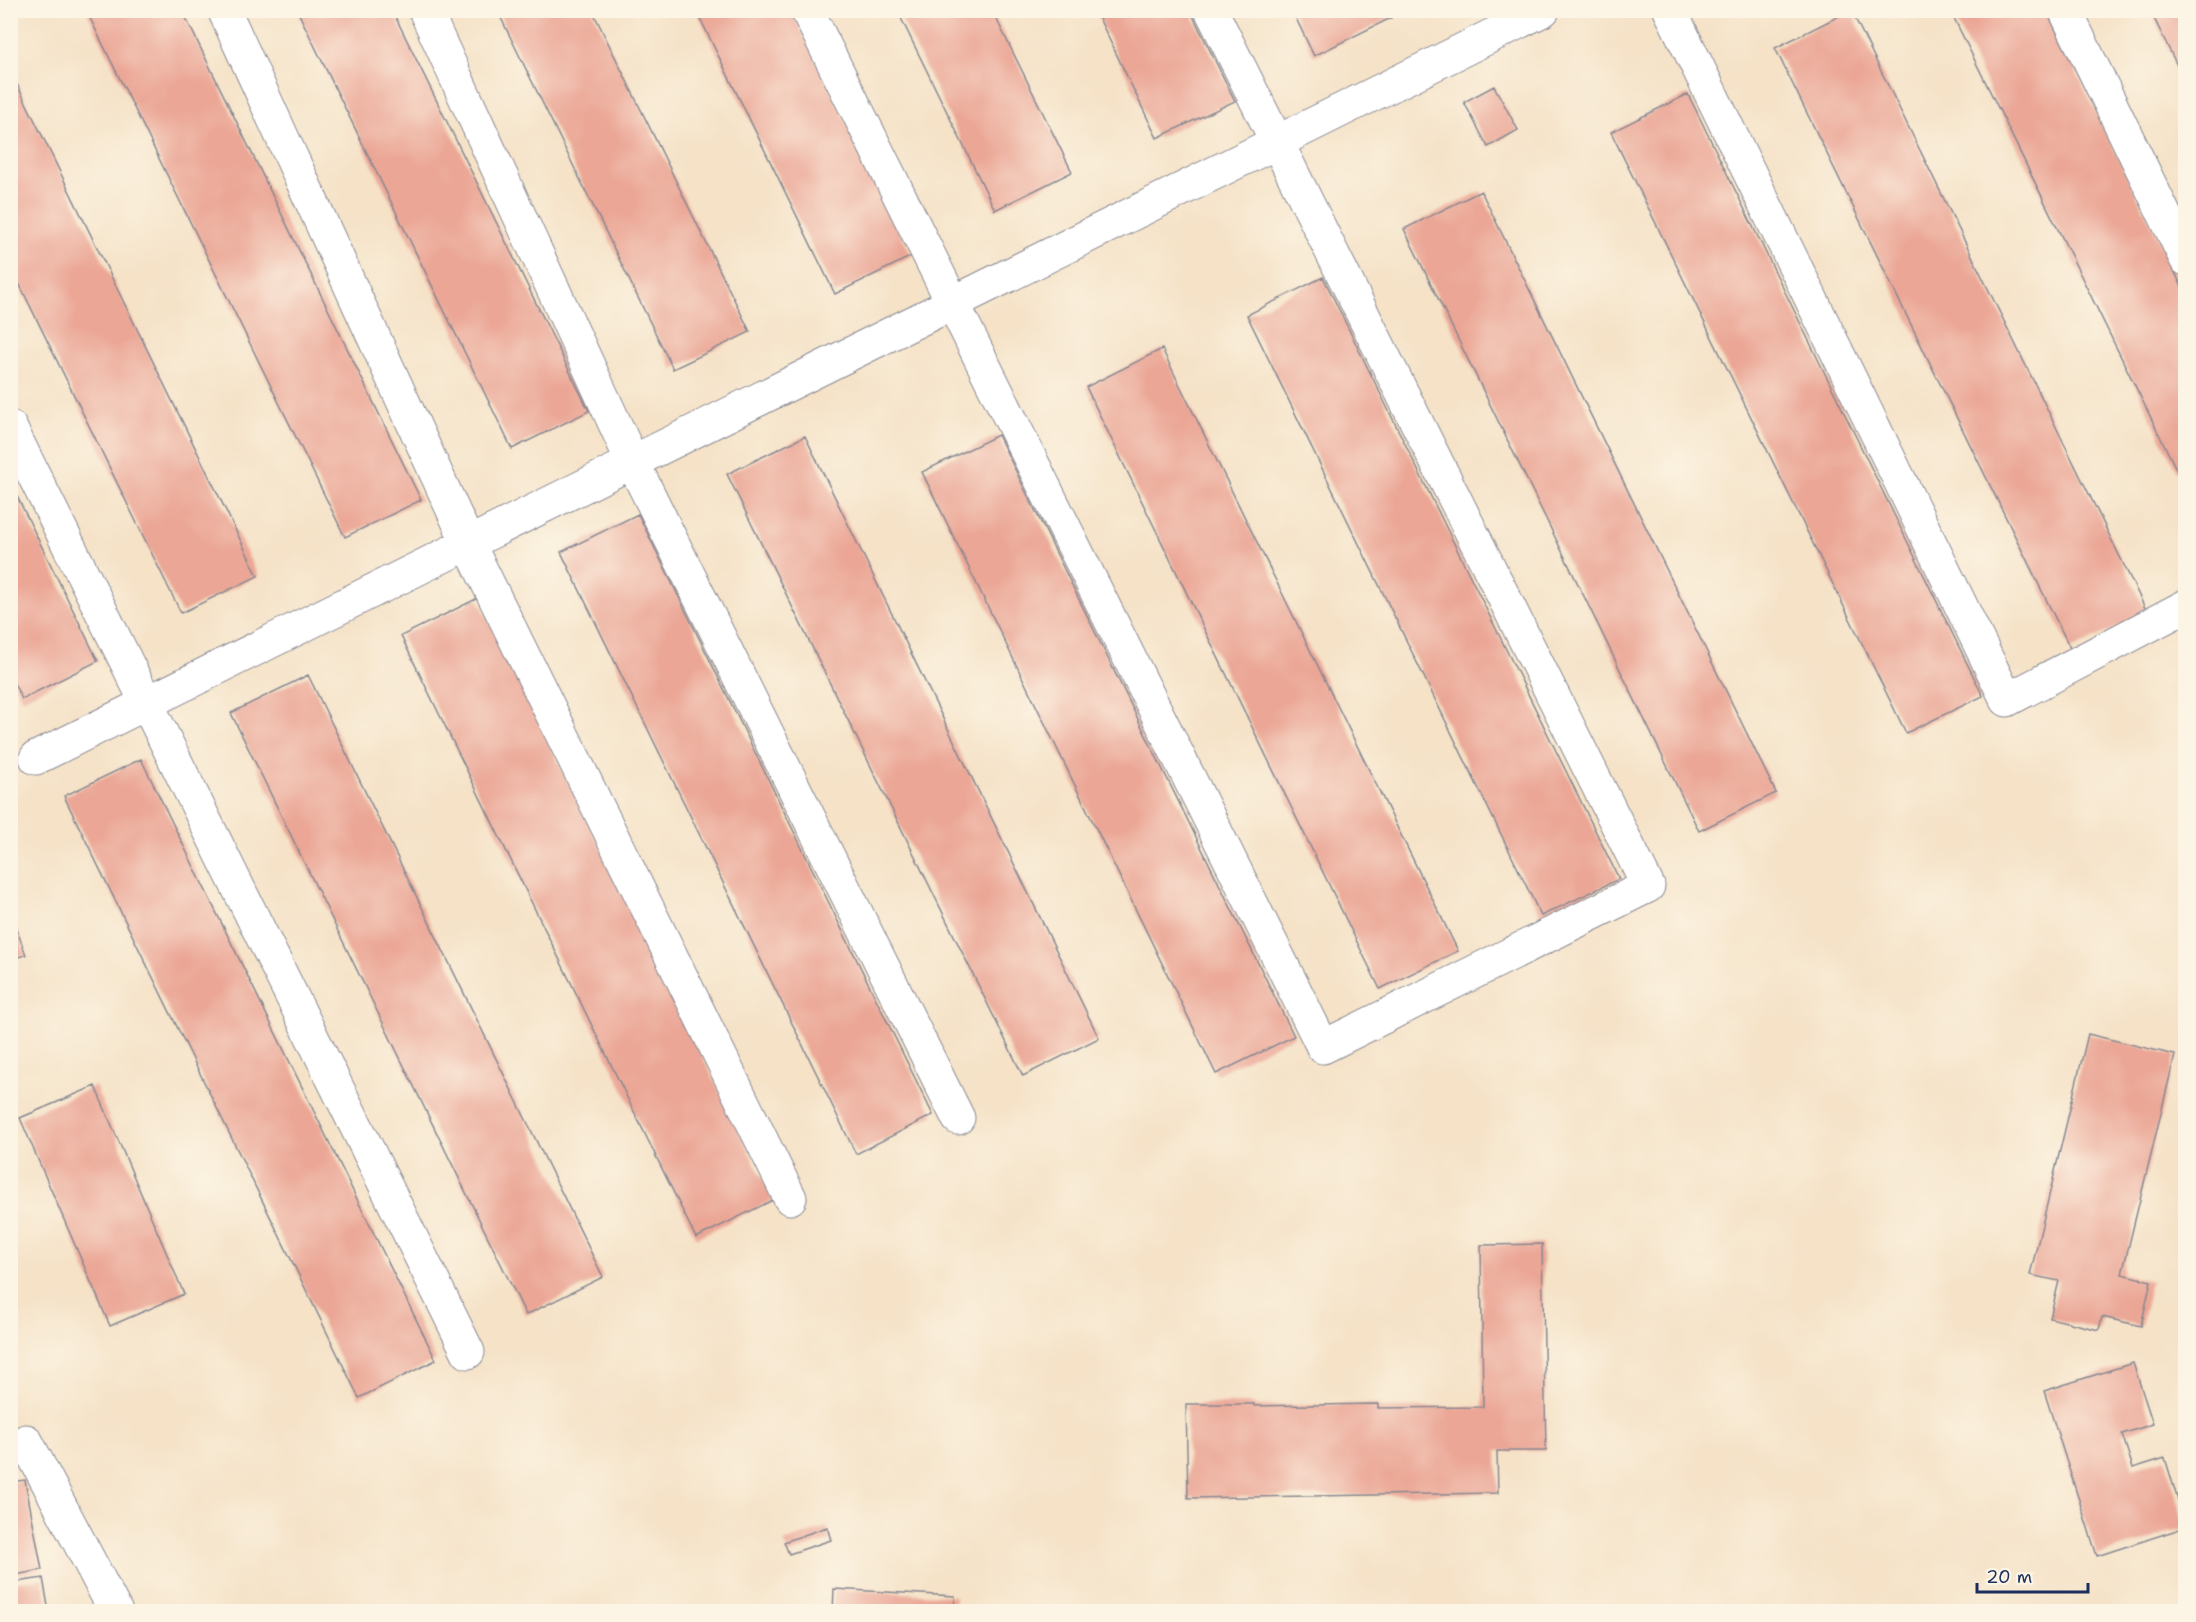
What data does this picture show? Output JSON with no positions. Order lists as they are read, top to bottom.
{
  "scale_bar": "20 m"
}
